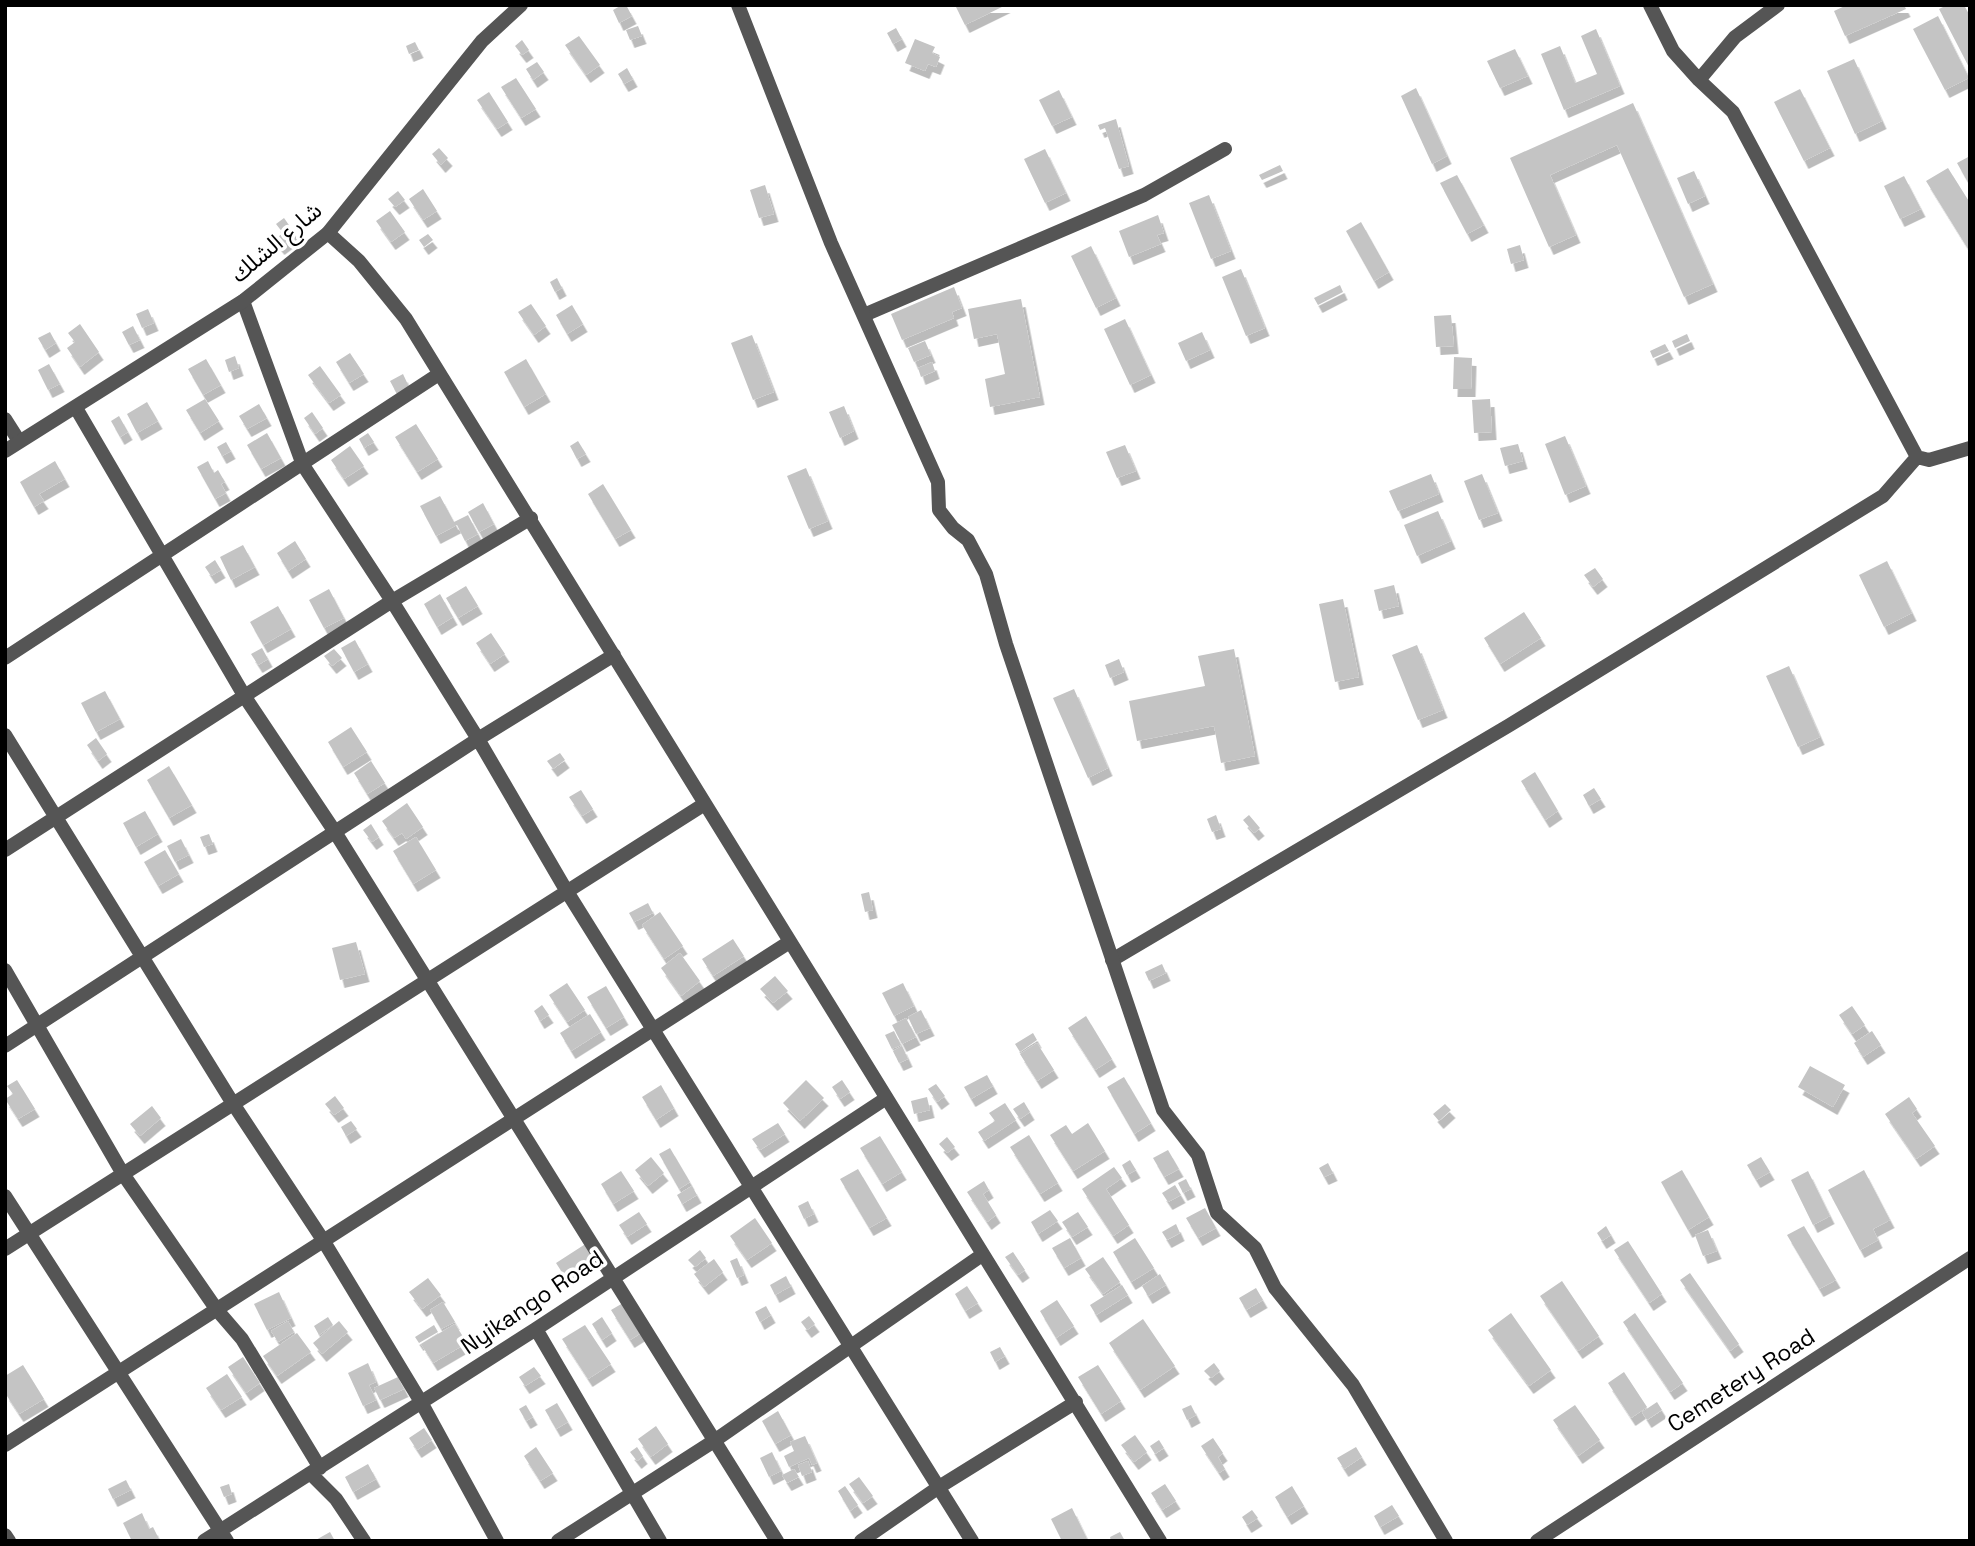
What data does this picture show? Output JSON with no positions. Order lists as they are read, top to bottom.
{
  "streets": {
    "street": ["شارع الشلك", "Nyikango Road", "Cemetery Road"]
  }
}
